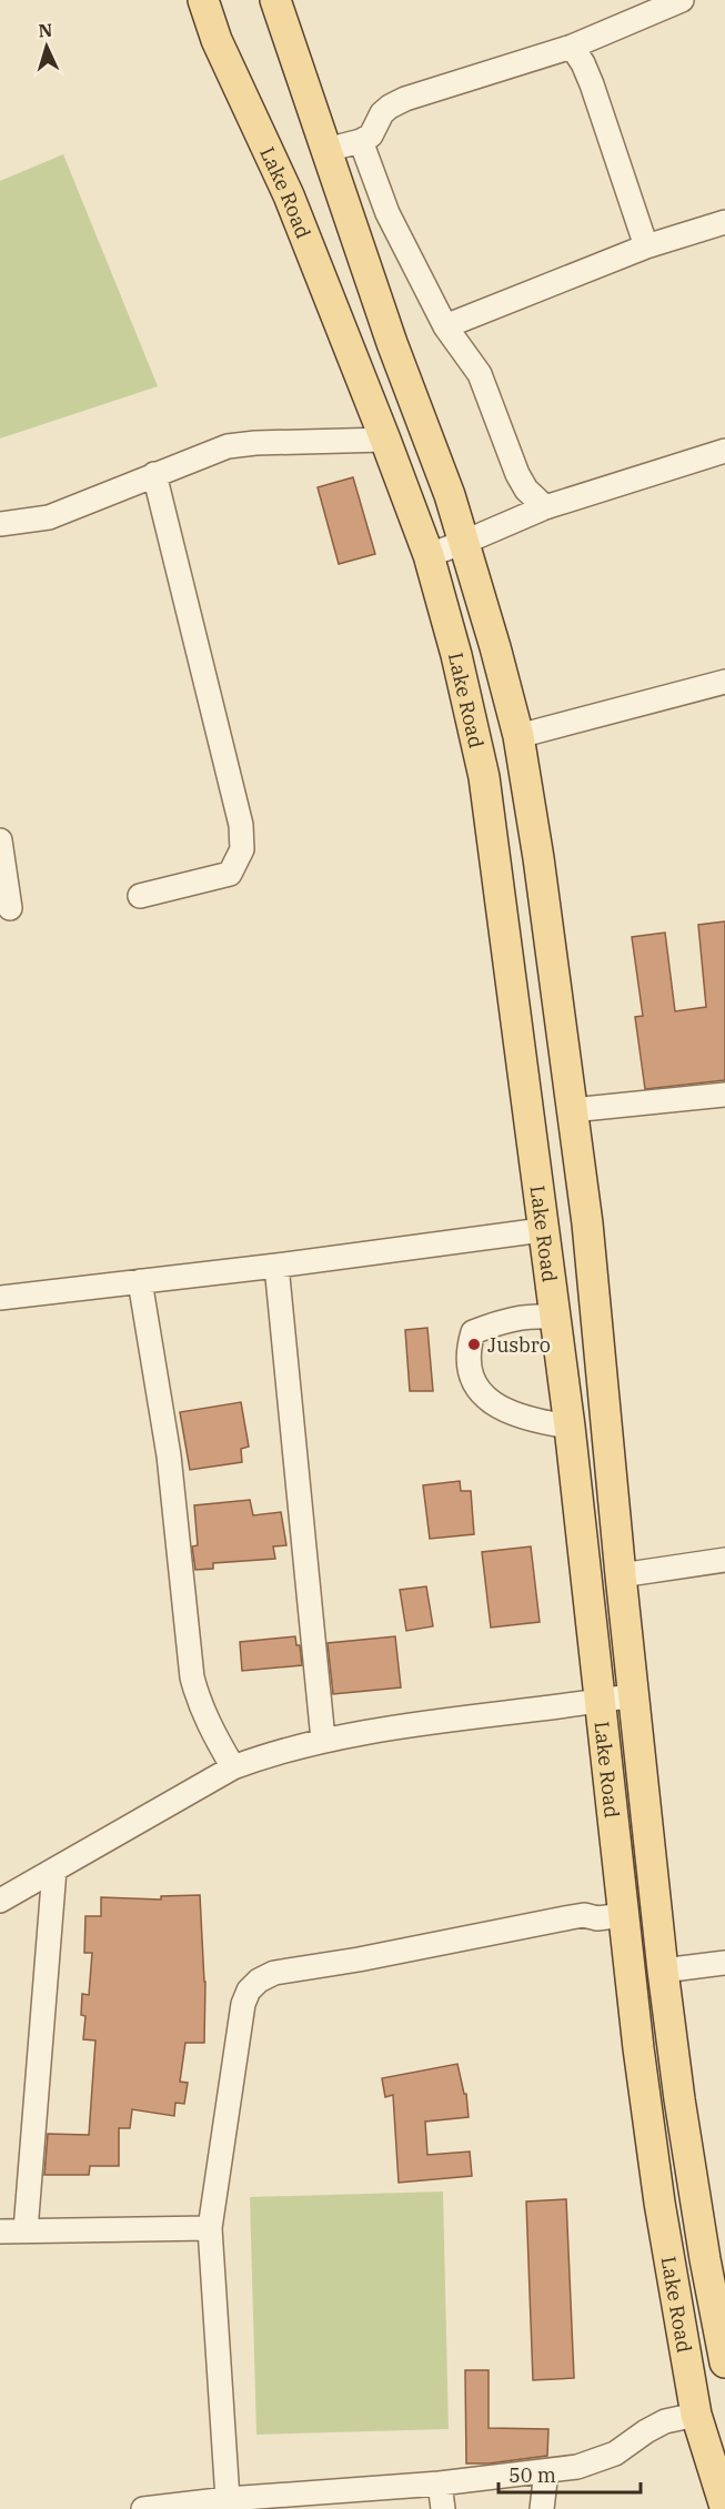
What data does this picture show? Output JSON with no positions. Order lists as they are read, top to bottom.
{
  "streets": {
    "main road": ["Lake Road"]
  },
  "places": ["Jusbro"],
  "scale_bar": "50 m",
  "north": "top"
}
